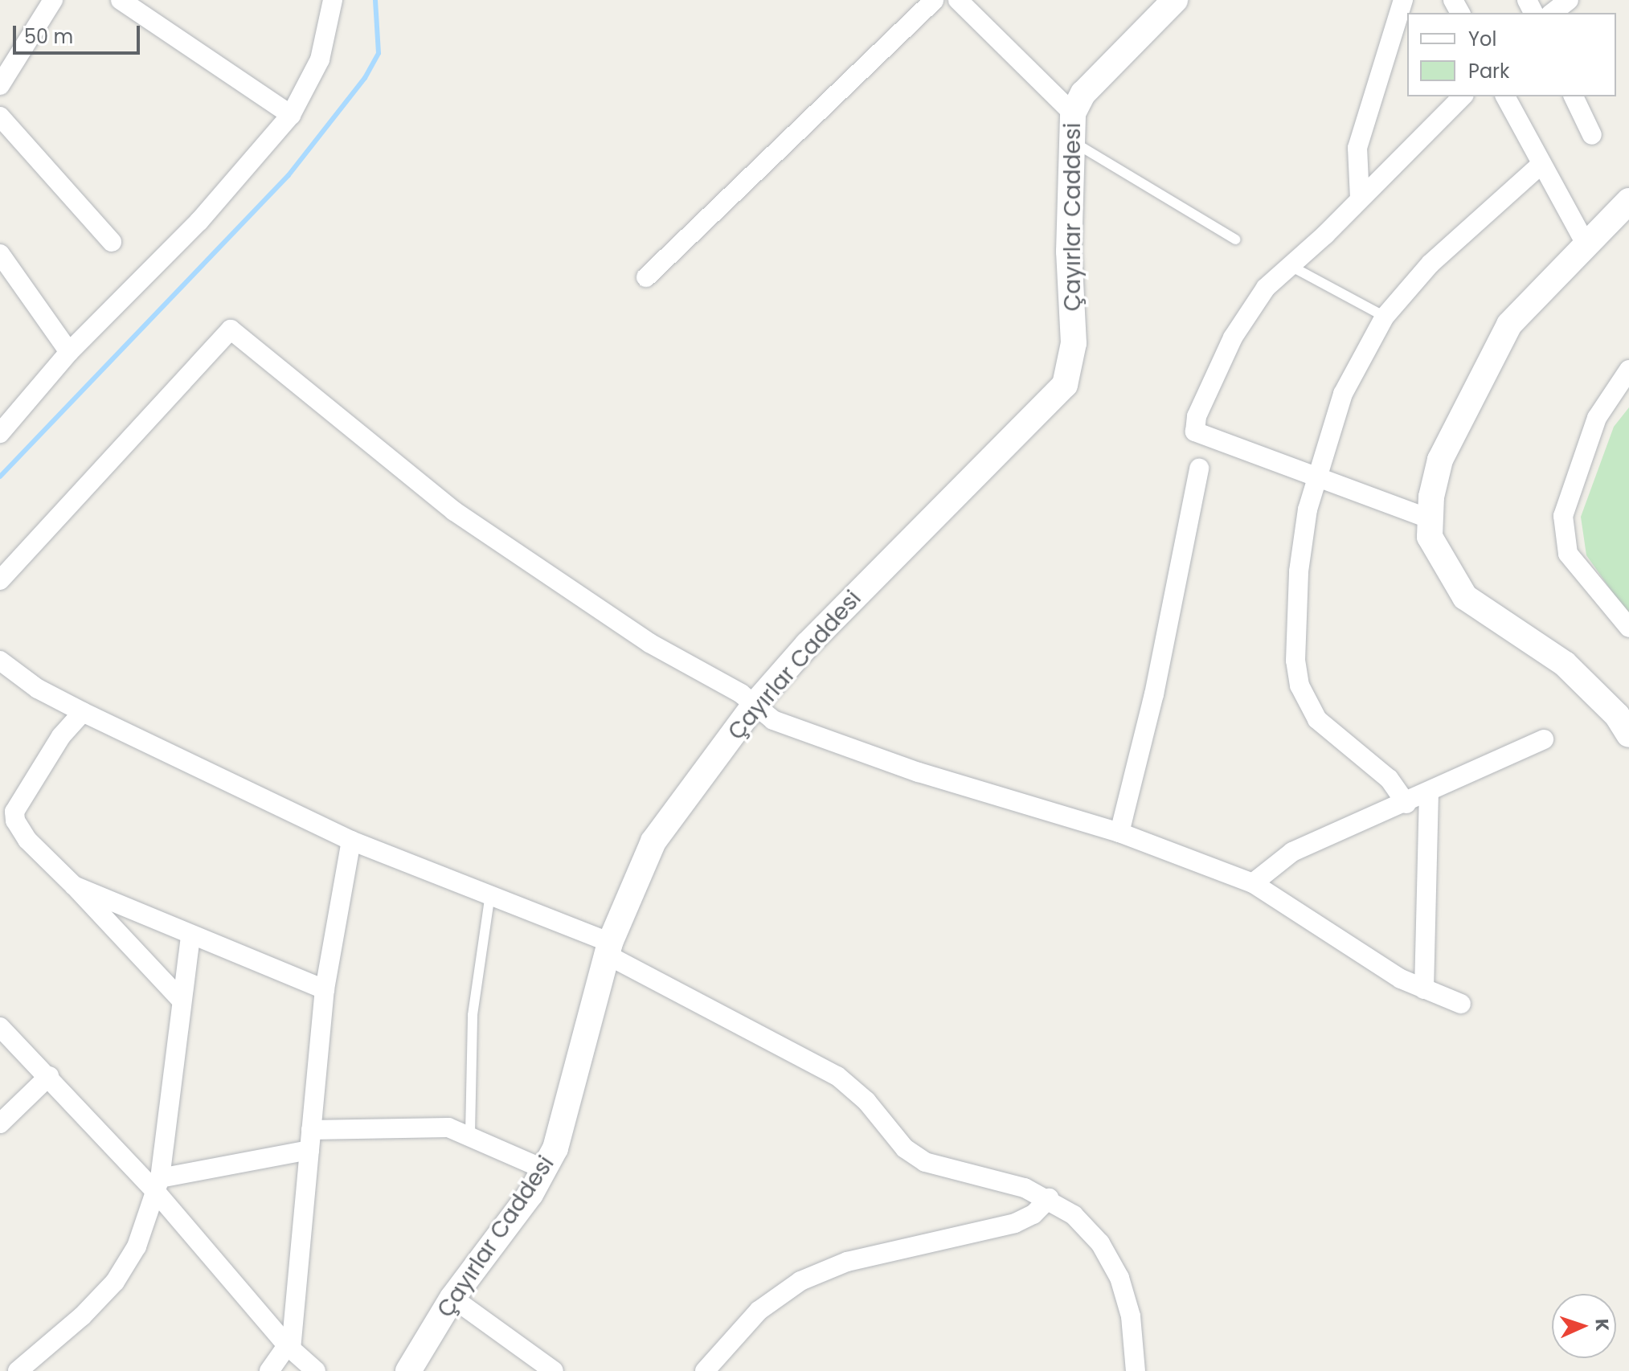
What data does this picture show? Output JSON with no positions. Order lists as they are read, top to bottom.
{
  "streets": {
    "street": ["Çayırlar Caddesi"]
  },
  "legend": ["Yol", "Park"],
  "scale_bar": "50 m",
  "north": "right"
}
